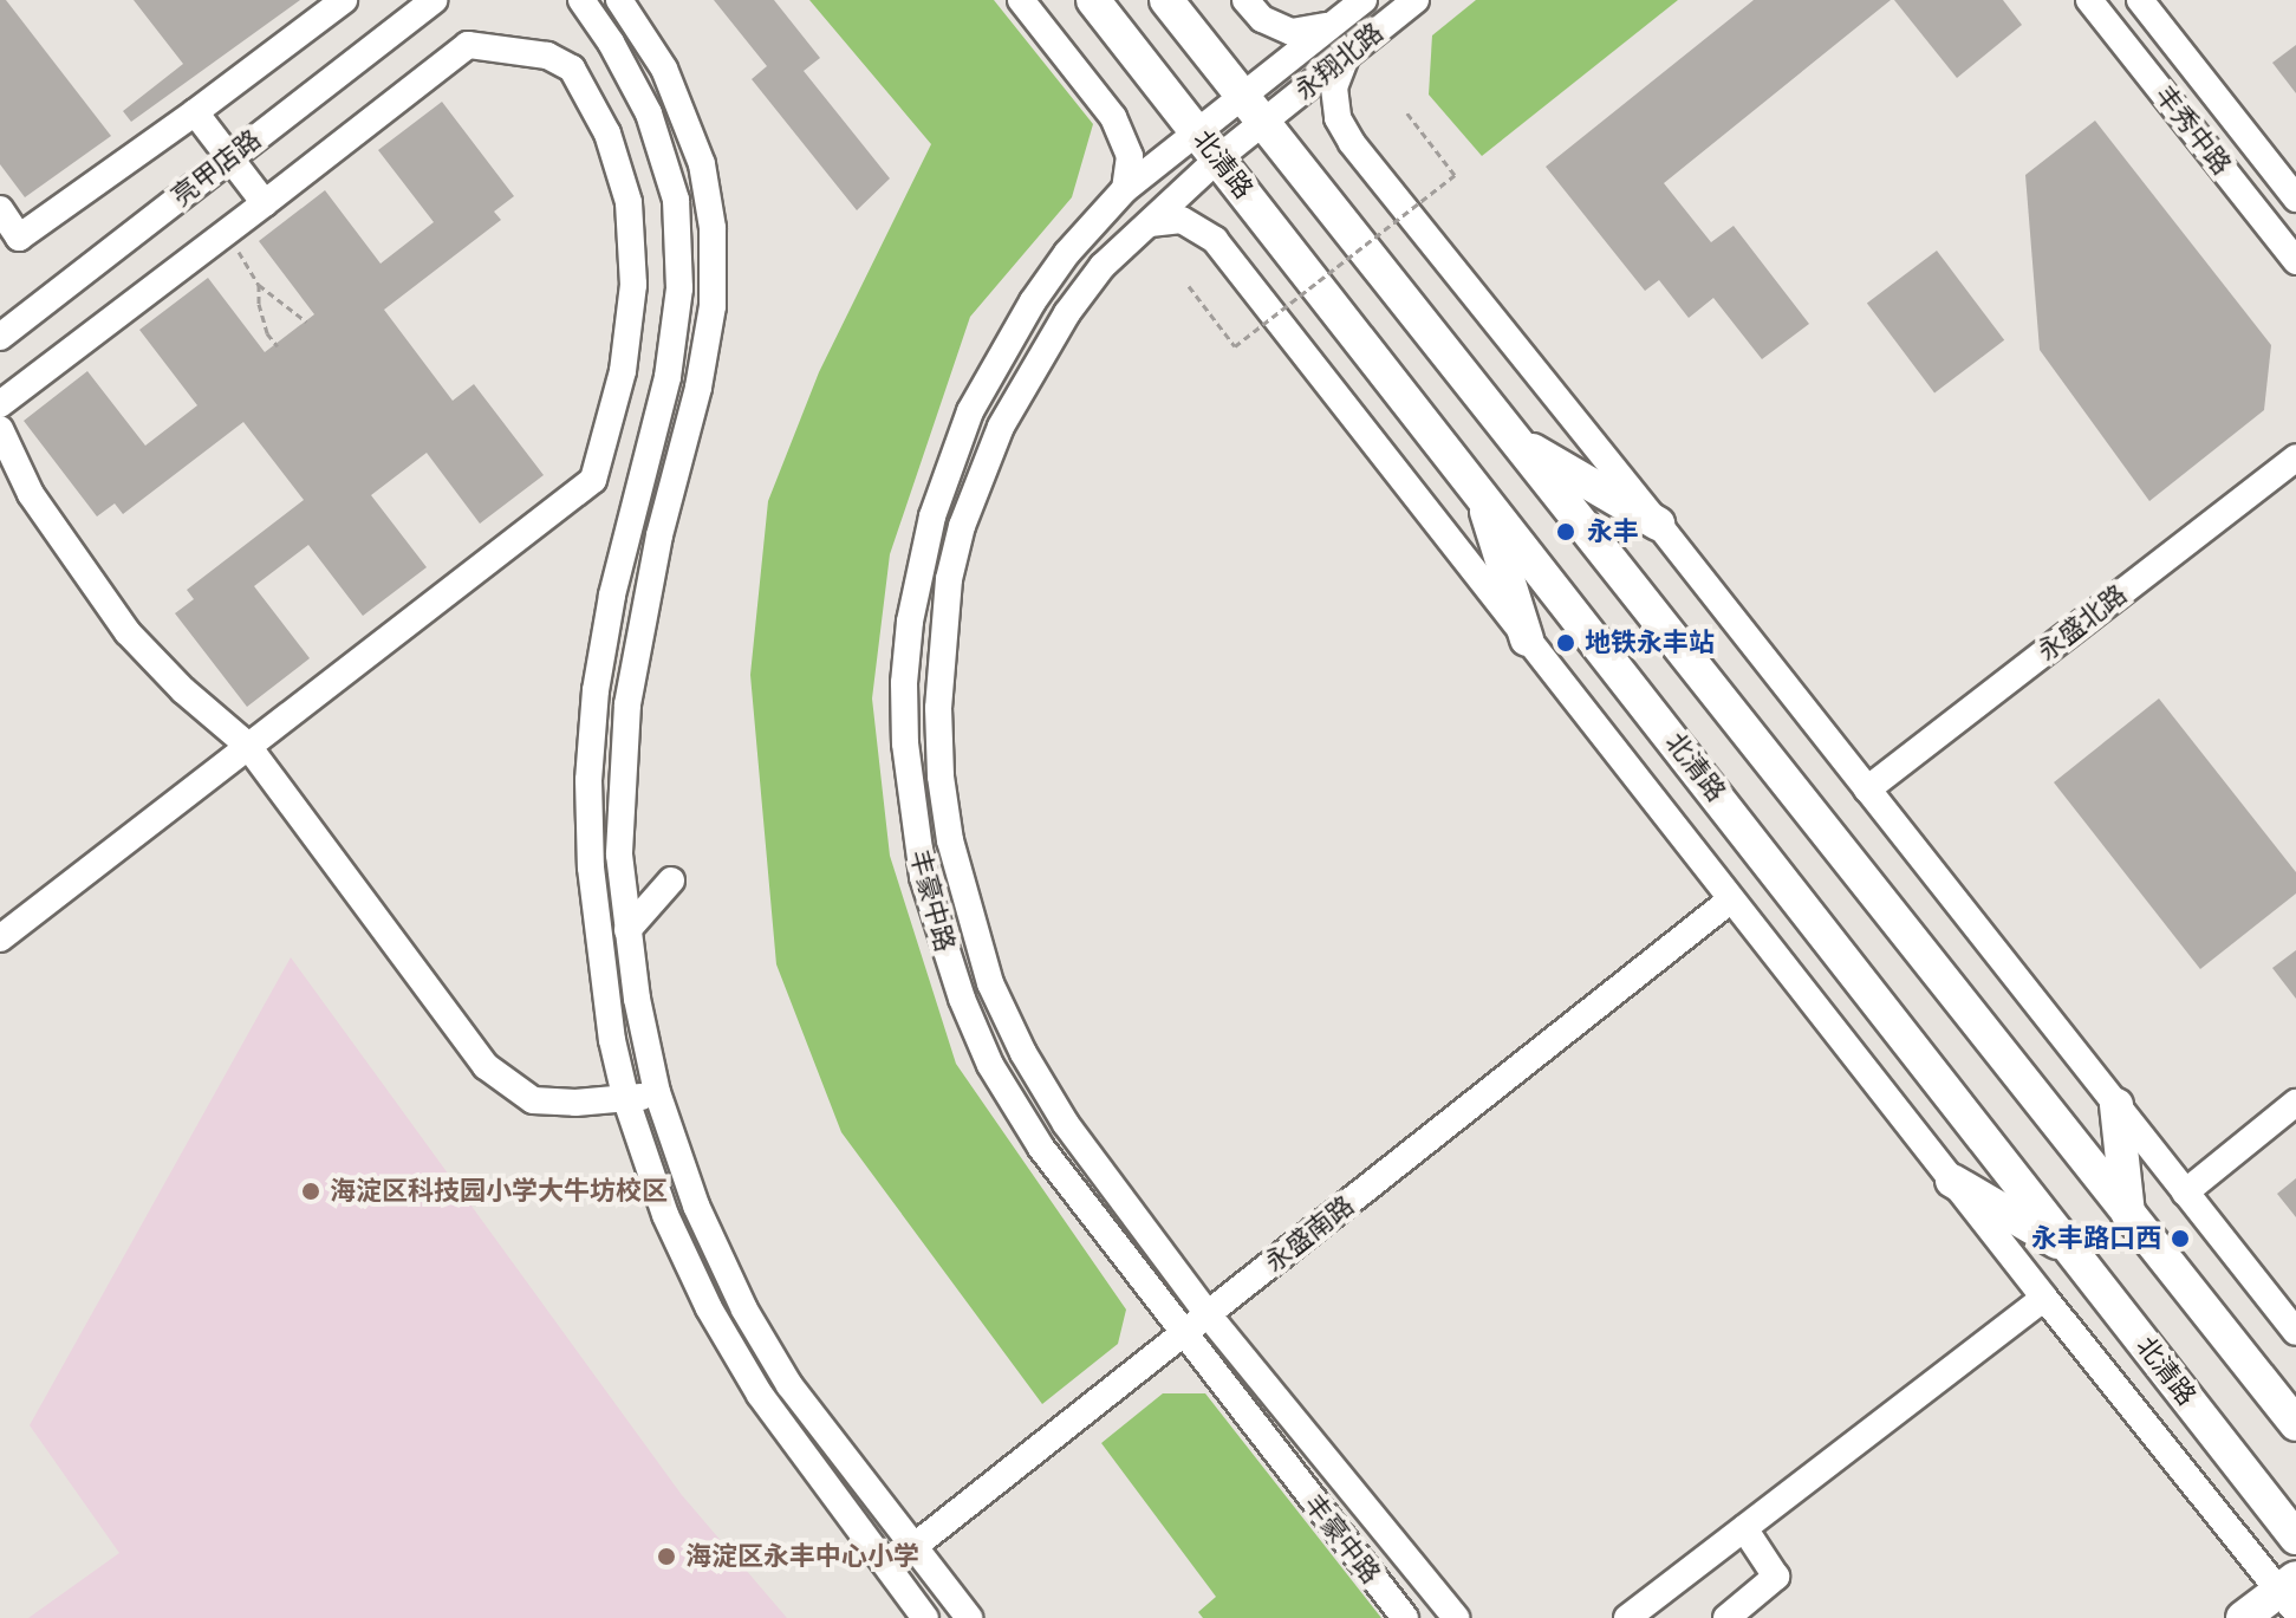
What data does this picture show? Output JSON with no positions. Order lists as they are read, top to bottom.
{
  "streets": {
    "main road": ["北清路"],
    "street": [
      "永翔北路",
      "丰秀中路",
      "亮甲店路",
      "永盛北路",
      "丰豪中路",
      "永盛南路"
    ]
  },
  "crossings": [
    ["永翔北路", "北清路"],
    ["永翔北路", "丰豪中路"],
    ["北清路", "丰豪中路"],
    ["北清路", "永盛南路"],
    ["丰豪中路", "永盛南路"]
  ],
  "places": [
    "永丰",
    "地铁永丰站",
    "海淀区科技园小学大牛坊校区",
    "永丰路口西",
    "海淀区永丰中心小学"
  ]
}
